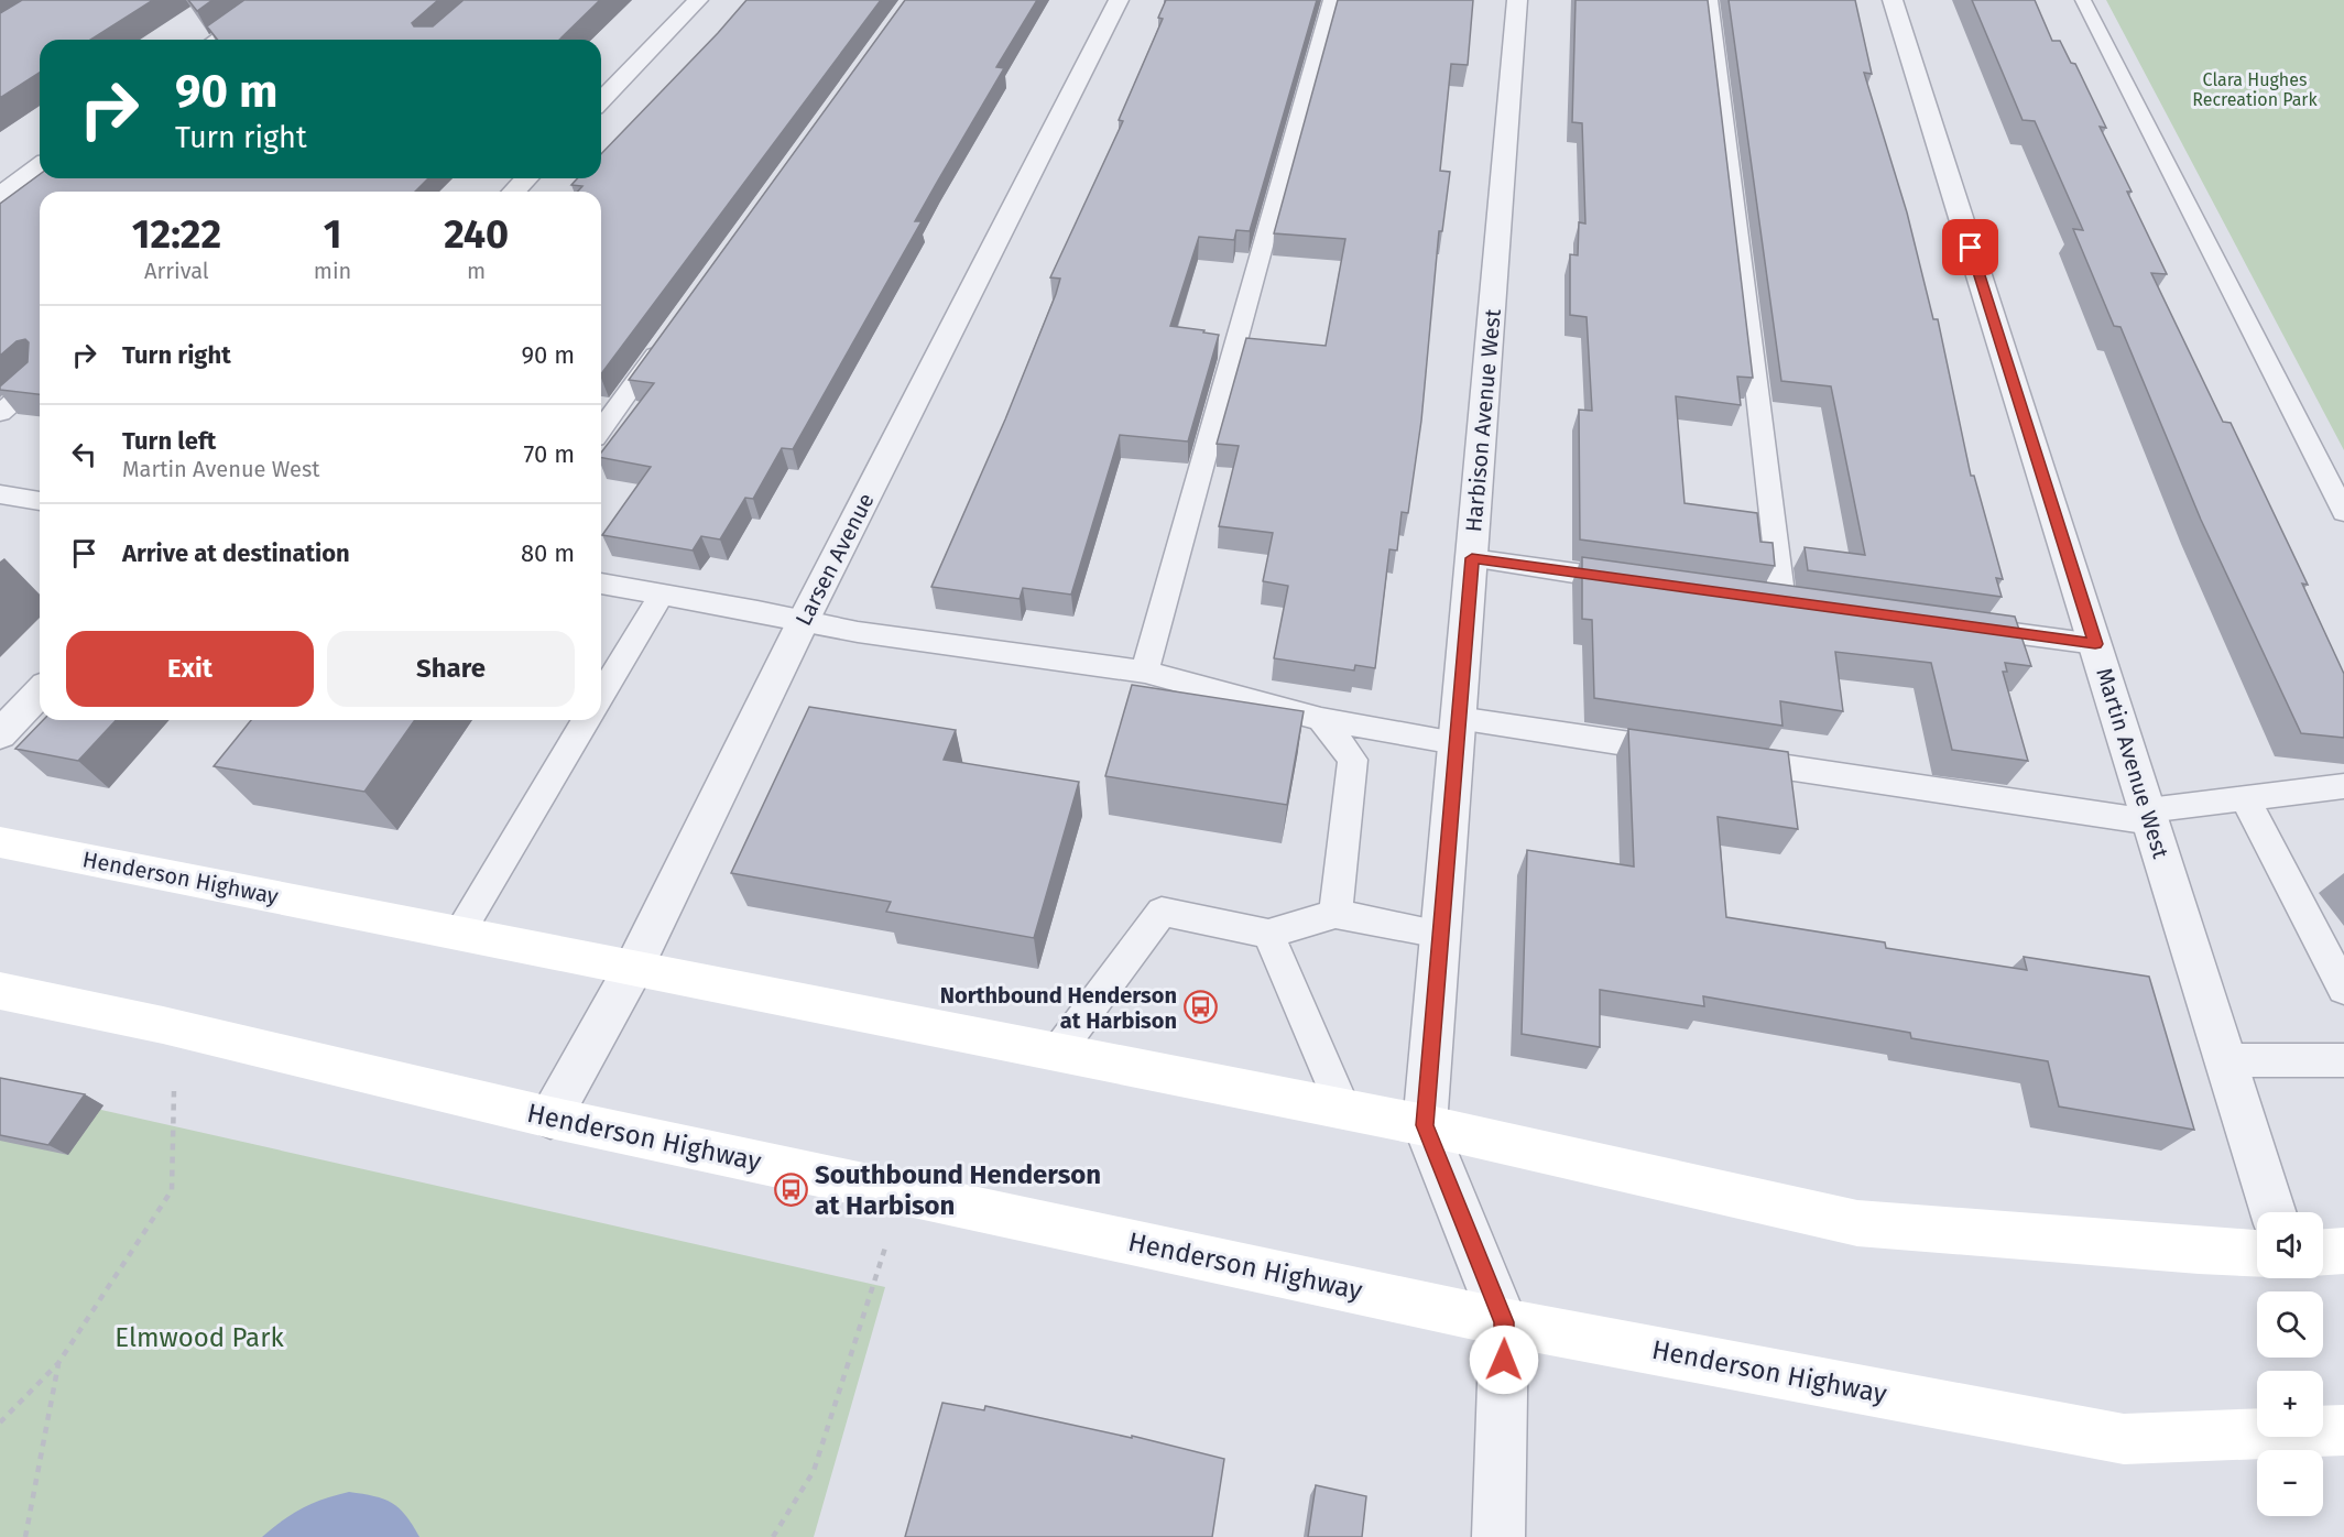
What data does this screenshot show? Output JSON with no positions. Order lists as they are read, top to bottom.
{
  "streets": {
    "main road": ["Henderson Highway"],
    "street": ["Harbison Avenue West", "Larsen Avenue", "Martin Avenue West"]
  },
  "crossings": [
    ["Harbison Avenue West", "Henderson Highway"],
    ["Larsen Avenue", "Henderson Highway"]
  ],
  "parks": ["Clara Hughes Recreation Park", "Elmwood Park"],
  "places": {
    "bus stop": ["Northbound Henderson at Harbison", "Southbound Henderson at Harbison"]
  },
  "page": {
    "turn": ["90 m", "Turn right"],
    "eta": [
      "12:22",
      "Arrival",
      "1",
      "min",
      "240",
      "m"
    ],
    "list": [
      {
        "name": "Turn right",
        "value": "90 m"
      },
      {
        "name": "Turn left",
        "note": "Martin Avenue West",
        "value": "70 m"
      },
      {
        "name": "Arrive at destination",
        "value": "80 m"
      }
    ],
    "buttons": ["Exit", "Share"],
    "map_buttons": ["+", "−"]
  }
}
